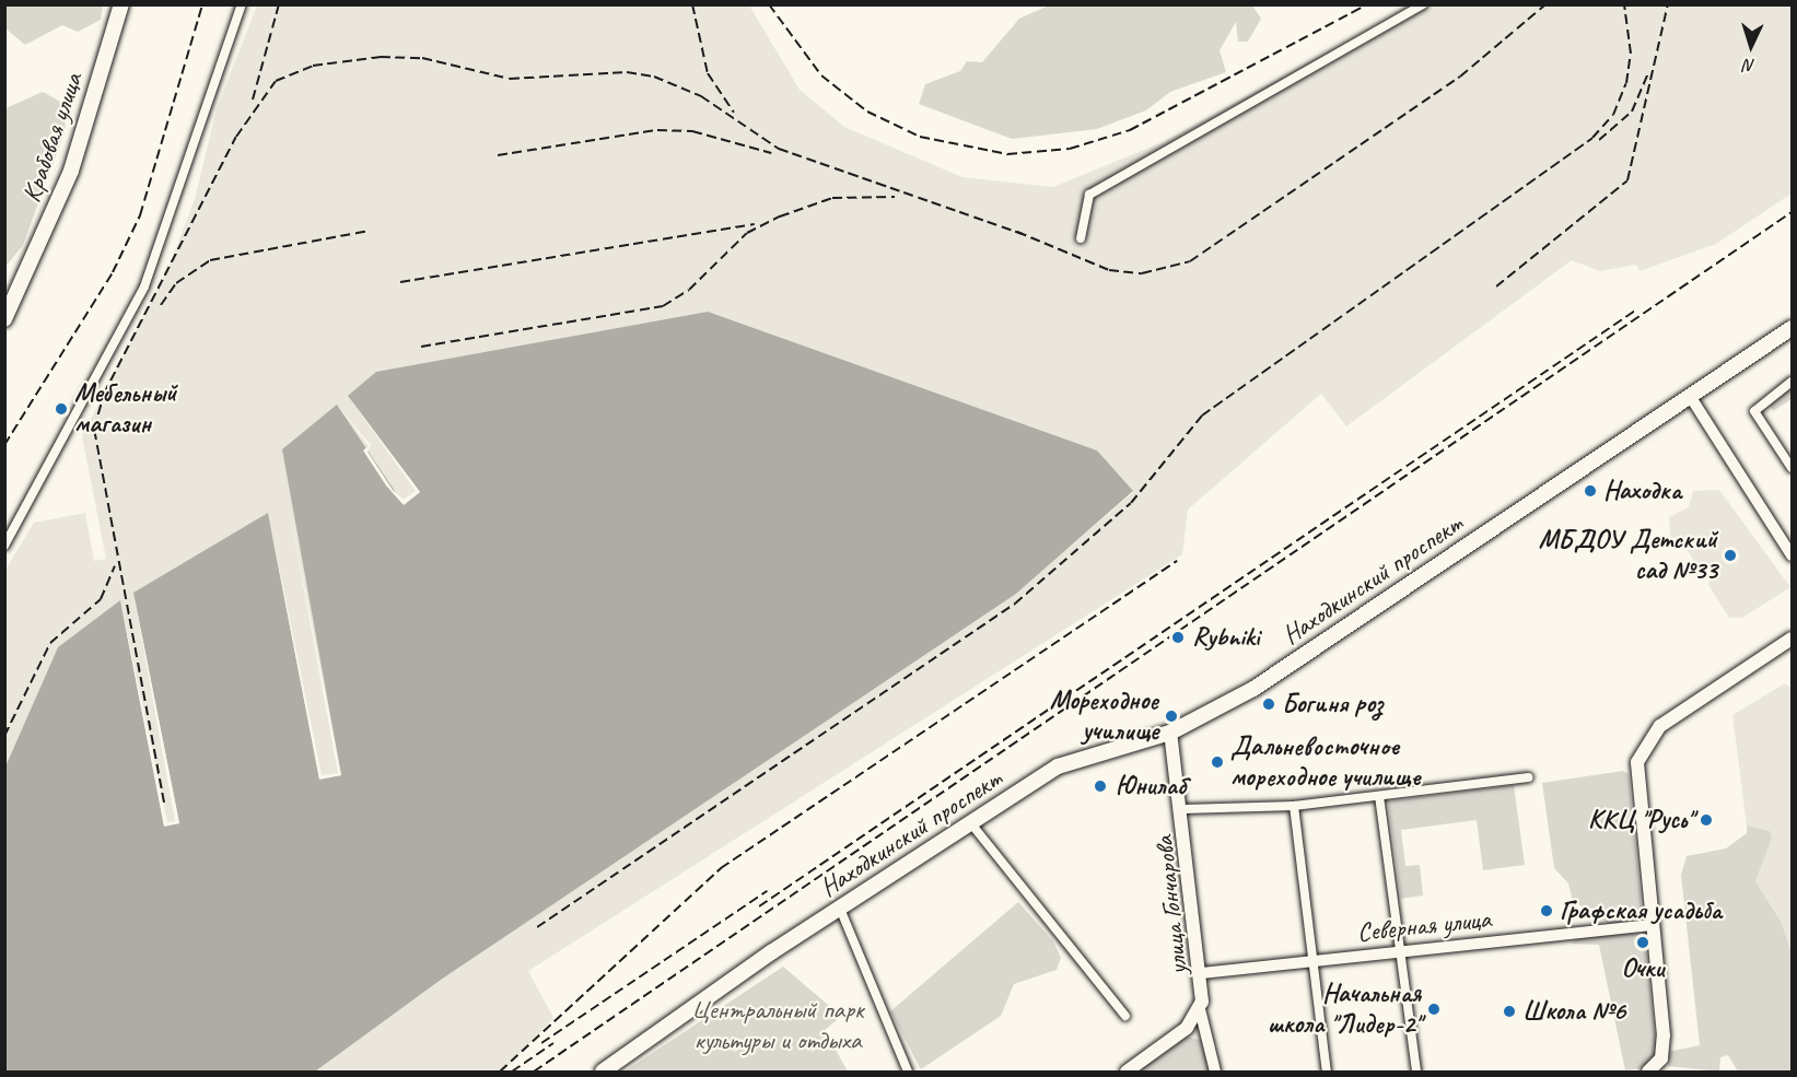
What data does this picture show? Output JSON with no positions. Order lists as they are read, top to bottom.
{
  "streets": {
    "main road": ["Крабовая улица", "Находкинский проспект", "улица Гончарова"],
    "street": ["Северная улица"]
  },
  "crossings": [
    ["Находкинский проспект", "улица Гончарова"],
    ["улица Гончарова", "Северная улица"]
  ],
  "parks": ["Центральный парк культуры и отдыха"],
  "places": [
    "Мебельный магазин",
    "Находка",
    "МБДОУ Детский сад №33",
    "Rybniki",
    "Богиня роз",
    "Мореходное училище",
    "Дальневосточное мореходное училище",
    "Юнилаб",
    "ККЦ \"Русь\"",
    "Графская усадьба",
    "Очки",
    "Начальная школа \"Лидер-2\"",
    "Школа №6"
  ],
  "north": "bottom"
}
